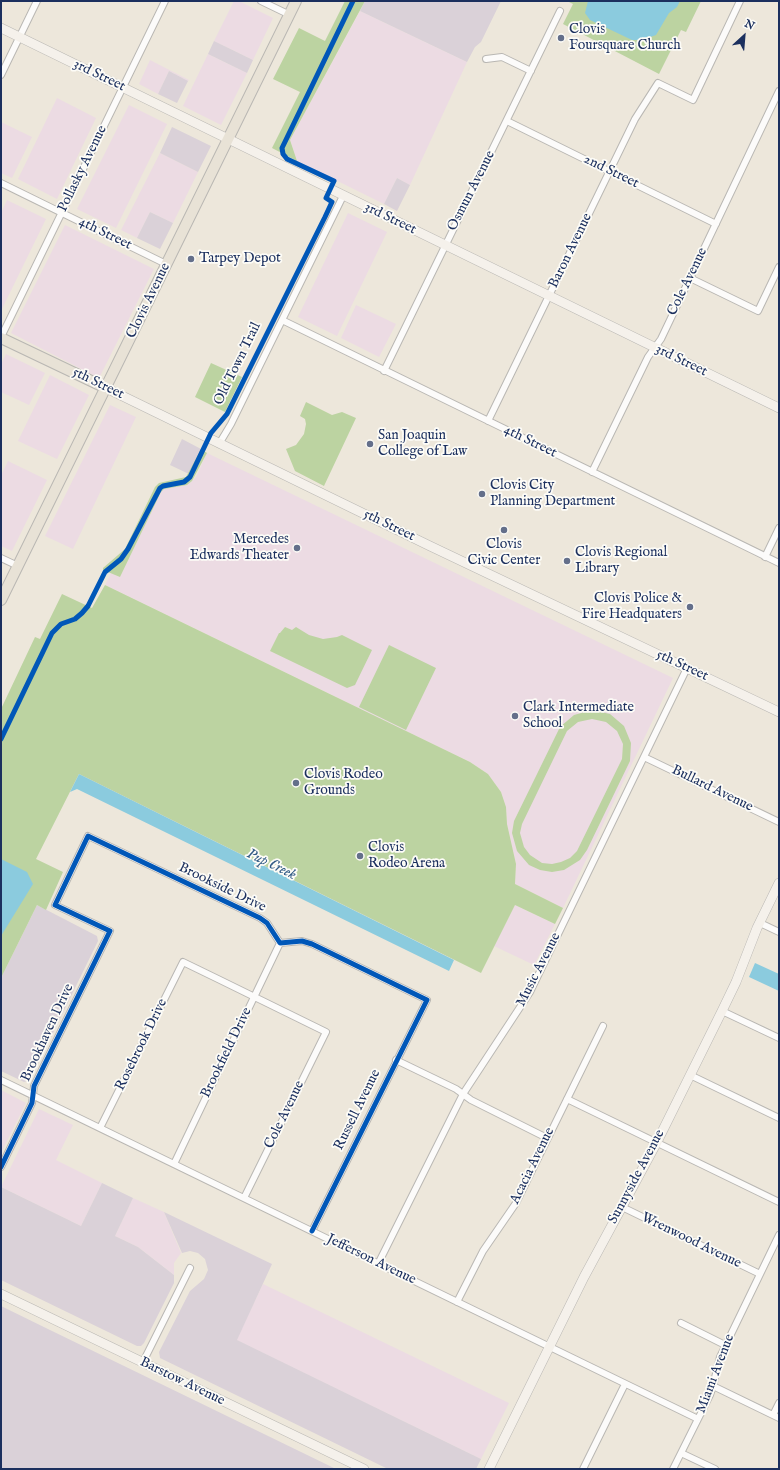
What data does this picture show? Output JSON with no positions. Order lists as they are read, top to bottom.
{
  "streets": {
    "main road": [
      "3rd Street",
      "Clovis Avenue",
      "5th Street",
      "Sunnyside Avenue",
      "Barstow Avenue"
    ],
    "street": [
      "Pollasky Avenue",
      "2nd Street",
      "Osmun Avenue",
      "4th Street",
      "Baron Avenue",
      "Cole Avenue",
      "Bullard Avenue",
      "Brookside Drive",
      "Music Avenue",
      "Brookhaven Drive",
      "Rosebrook Drive",
      "Brookfield Drive",
      "Russell Avenue",
      "Acacia Avenue",
      "Wrenwood Avenue",
      "Jefferson Avenue",
      "Miami Avenue"
    ],
    "cycle path": ["Old Town Trail"]
  },
  "crossings": [
    ["3rd Street", "Pollasky Avenue"],
    ["3rd Street", "Osmun Avenue"],
    ["3rd Street", "Baron Avenue"],
    ["3rd Street", "Cole Avenue"],
    ["3rd Street", "Clovis Avenue"],
    ["Pollasky Avenue", "4th Street"],
    ["Pollasky Avenue", "5th Street"],
    ["2nd Street", "Osmun Avenue"],
    ["2nd Street", "Baron Avenue"],
    ["2nd Street", "Cole Avenue"],
    ["Osmun Avenue", "4th Street"],
    ["4th Street", "Baron Avenue"],
    ["4th Street", "Cole Avenue"],
    ["4th Street", "Clovis Avenue"],
    ["Cole Avenue", "Rosebrook Drive"],
    ["Cole Avenue", "Brookfield Drive"],
    ["Cole Avenue", "Jefferson Avenue"],
    ["Clovis Avenue", "5th Street"],
    ["5th Street", "Music Avenue"],
    ["Bullard Avenue", "Music Avenue"],
    ["Brookside Drive", "Brookhaven Drive"],
    ["Brookside Drive", "Brookfield Drive"],
    ["Brookside Drive", "Russell Avenue"],
    ["Music Avenue", "Jefferson Avenue"],
    ["Brookhaven Drive", "Jefferson Avenue"],
    ["Rosebrook Drive", "Brookfield Drive"],
    ["Rosebrook Drive", "Jefferson Avenue"],
    ["Brookfield Drive", "Russell Avenue"],
    ["Brookfield Drive", "Jefferson Avenue"],
    ["Russell Avenue", "Jefferson Avenue"],
    ["Acacia Avenue", "Jefferson Avenue"],
    ["Sunnyside Avenue", "Wrenwood Avenue"],
    ["Sunnyside Avenue", "Jefferson Avenue"],
    ["Wrenwood Avenue", "Miami Avenue"],
    ["Jefferson Avenue", "Miami Avenue"]
  ],
  "water": ["Pup Creek"],
  "places": [
    "Clovis Foursquare Church",
    "Tarpey Depot",
    "San Joaquin College of Law",
    "Clovis City Planning Department",
    "Clovis Civic Center",
    "Mercedes Edwards Theater",
    "Clovis Regional Library",
    "Clovis Police & Fire Headquaters",
    "Clark Intermediate School",
    "Clovis Rodeo Grounds",
    "Clovis Rodeo Arena"
  ],
  "north": "top right"
}
